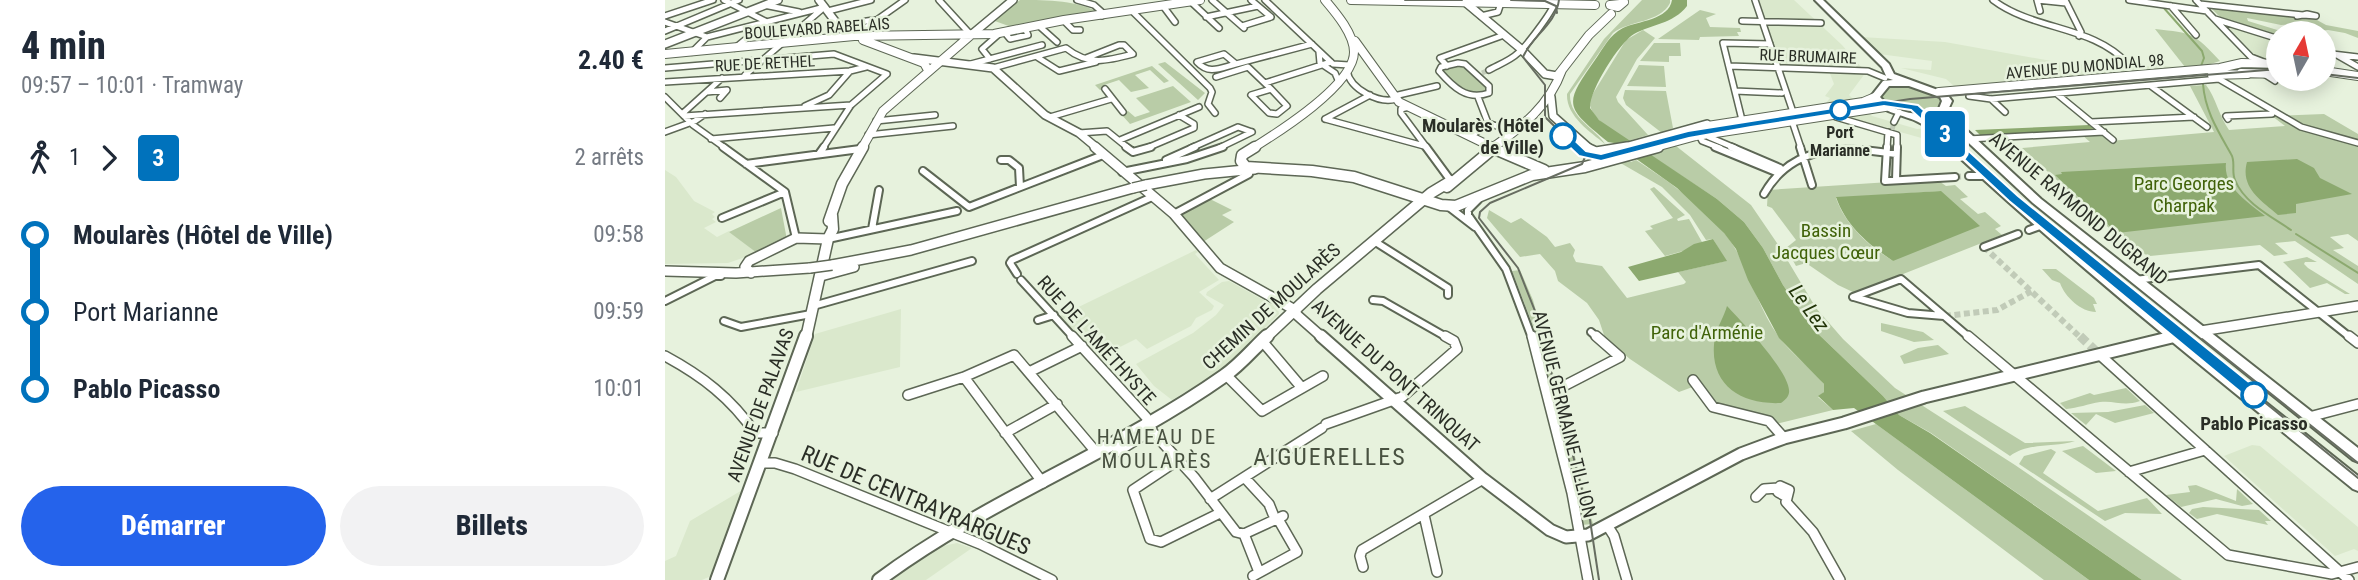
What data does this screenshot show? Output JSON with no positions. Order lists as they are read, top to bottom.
{
  "streets": {
    "main road": [
      "BOULEVARD RABELAIS",
      "AVENUE DU MONDIAL 98",
      "AVENUE RAYMOND DUGRAND",
      "CHEMIN DE MOULARÈS",
      "AVENUE DE PALAVAS"
    ],
    "street": [
      "RUE BRUMAIRE",
      "RUE DE RETHEL",
      "RUE DE L'AMÉTHYSTE",
      "AVENUE DU PONT TRINQUAT",
      "AVENUE GERMAINE TILLION",
      "RUE DE CENTRAYRARGUES"
    ]
  },
  "crossings": [
    ["BOULEVARD RABELAIS", "AVENUE DE PALAVAS"],
    ["CHEMIN DE MOULARÈS", "RUE DE L'AMÉTHYSTE"],
    ["CHEMIN DE MOULARÈS", "AVENUE DU PONT TRINQUAT"],
    ["CHEMIN DE MOULARÈS", "RUE DE CENTRAYRARGUES"],
    ["RUE DE L'AMÉTHYSTE", "AVENUE DU PONT TRINQUAT"],
    ["AVENUE DU PONT TRINQUAT", "AVENUE GERMAINE TILLION"],
    ["AVENUE DE PALAVAS", "RUE DE CENTRAYRARGUES"]
  ],
  "districts": ["HAMEAU DE MOULARÈS", "AIGUERELLES"],
  "water": ["Le Lez"],
  "parks": ["Parc Georges Charpak", "Bassin Jacques Cœur", "Parc d'Arménie"],
  "places": ["Port Marianne", "Moularès (Hôtel de Ville)", "Pablo Picasso"],
  "lines": ["tram line 3"],
  "north": "top",
  "page": {
    "heading": ["4 min", "09:57 – 10:01 · Tramway", "2.40 €"],
    "on_map": "3",
    "legs": ["1", "3", "2 arrêts"],
    "list": [
      {
        "name": "Moularès (Hôtel de Ville)",
        "value": "09:58"
      },
      {
        "name": "Port Marianne",
        "value": "09:59"
      },
      {
        "name": "Pablo Picasso",
        "value": "10:01"
      }
    ],
    "buttons": ["Démarrer", "Billets"]
  }
}
